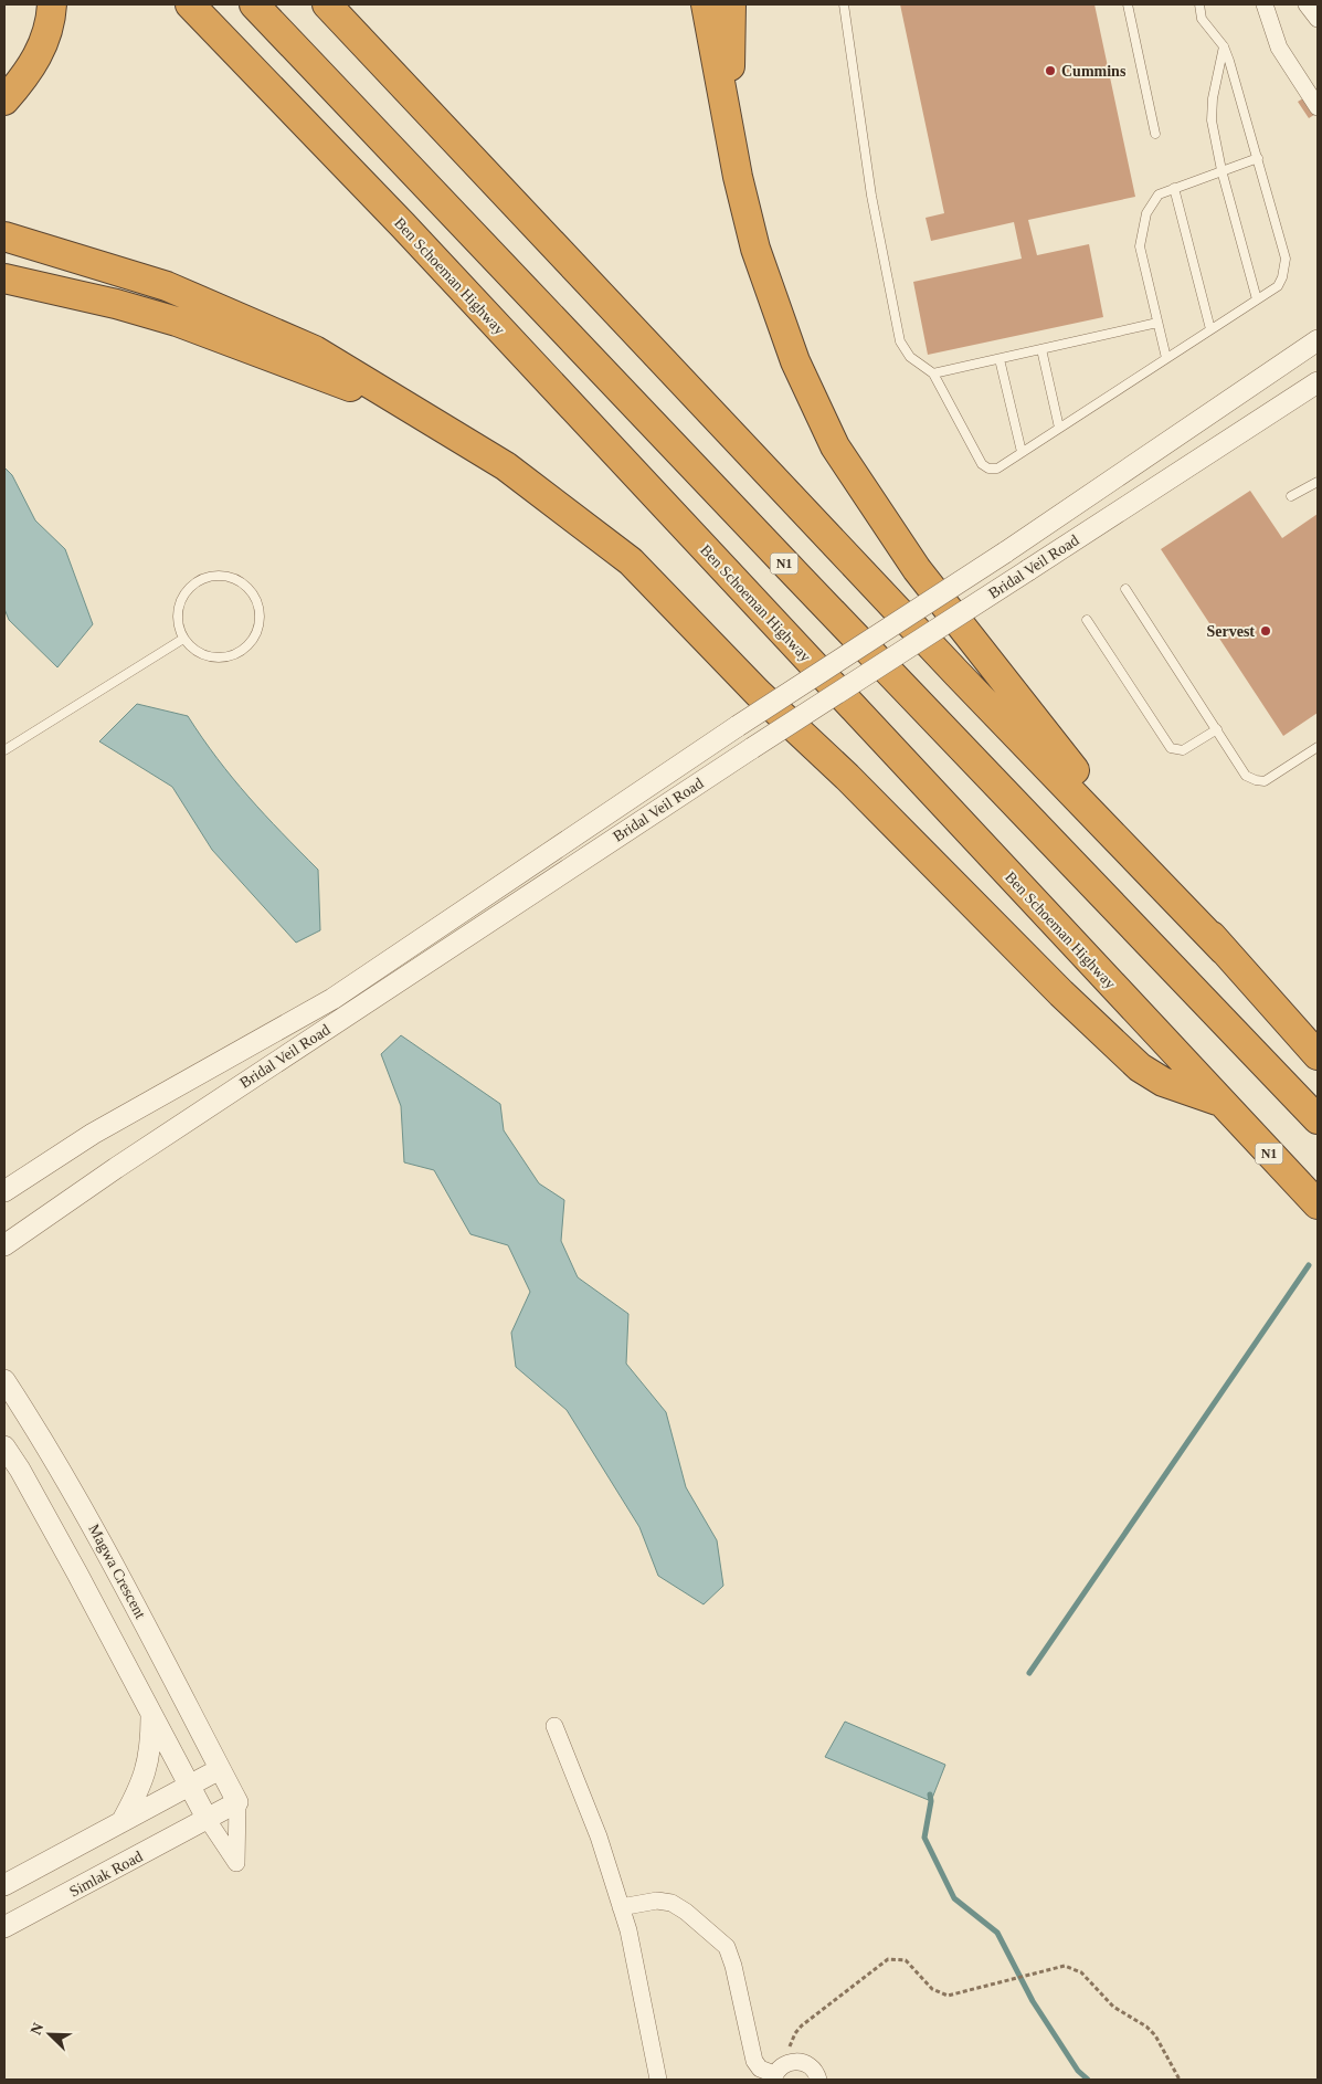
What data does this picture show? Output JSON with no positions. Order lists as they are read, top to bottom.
{
  "streets": {
    "highway": ["Ben Schoeman Highway", "N1"],
    "street": ["Bridal Veil Road", "Magwa Crescent", "Simlak Road"]
  },
  "crossings": [
    ["Magwa Crescent", "Simlak Road"]
  ],
  "places": ["Cummins", "Servest"],
  "north": "top left"
}
